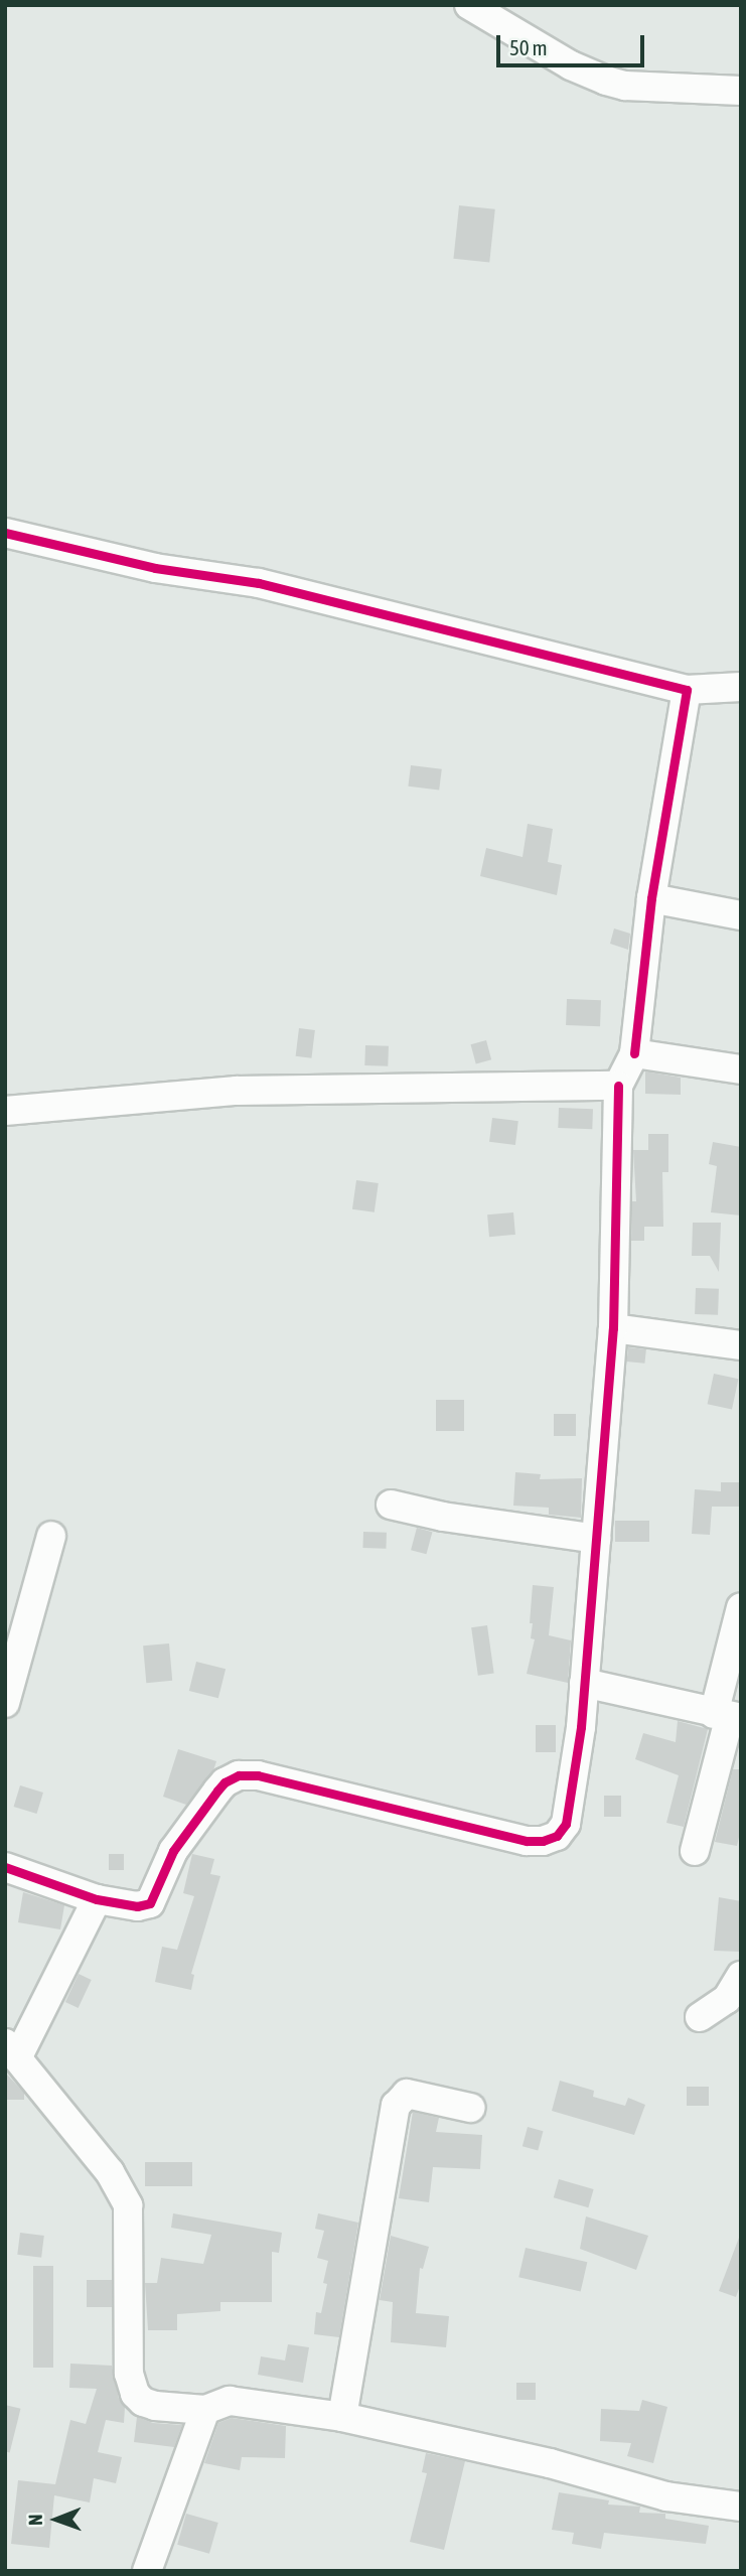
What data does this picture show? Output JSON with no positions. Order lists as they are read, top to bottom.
{
  "scale_bar": "50 m",
  "north": "left"
}
